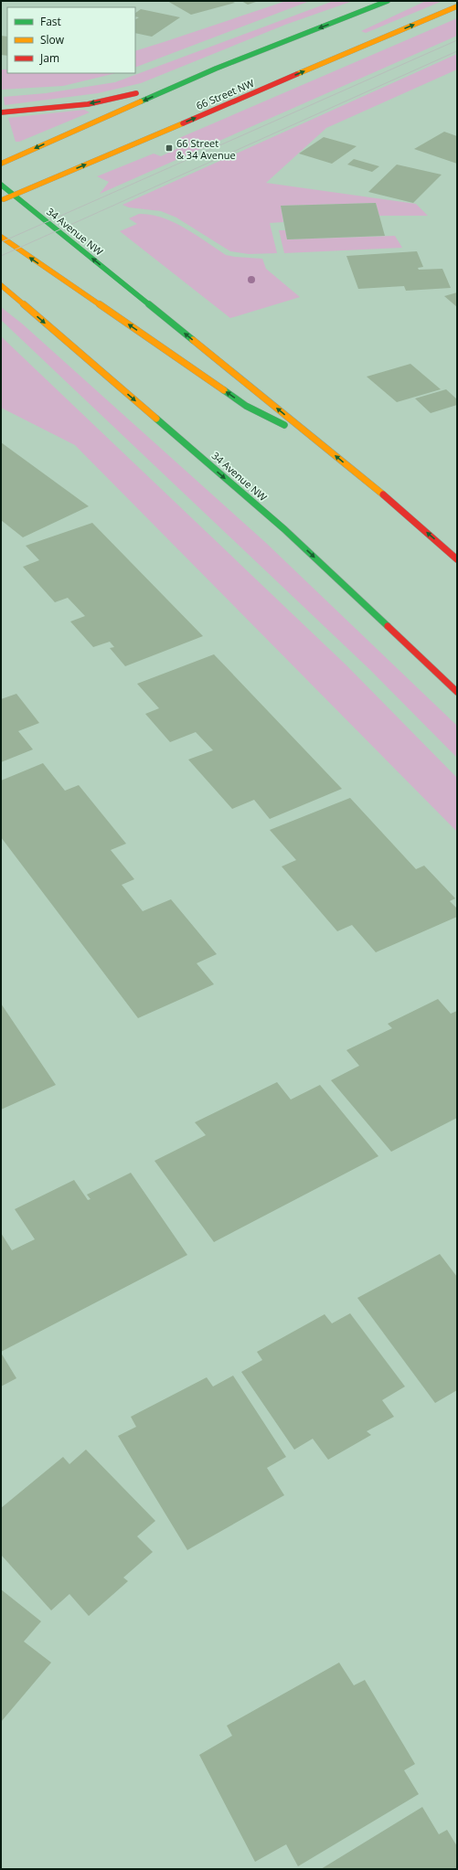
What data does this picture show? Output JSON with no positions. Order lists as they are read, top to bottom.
{
  "streets": {
    "main road": ["66 Street NW", "34 Avenue NW"]
  },
  "crossings": [
    ["66 Street NW", "34 Avenue NW"]
  ],
  "places": {
    "transit": ["66 Street & 34 Avenue"]
  },
  "legend": ["Fast", "Slow", "Jam"]
}
